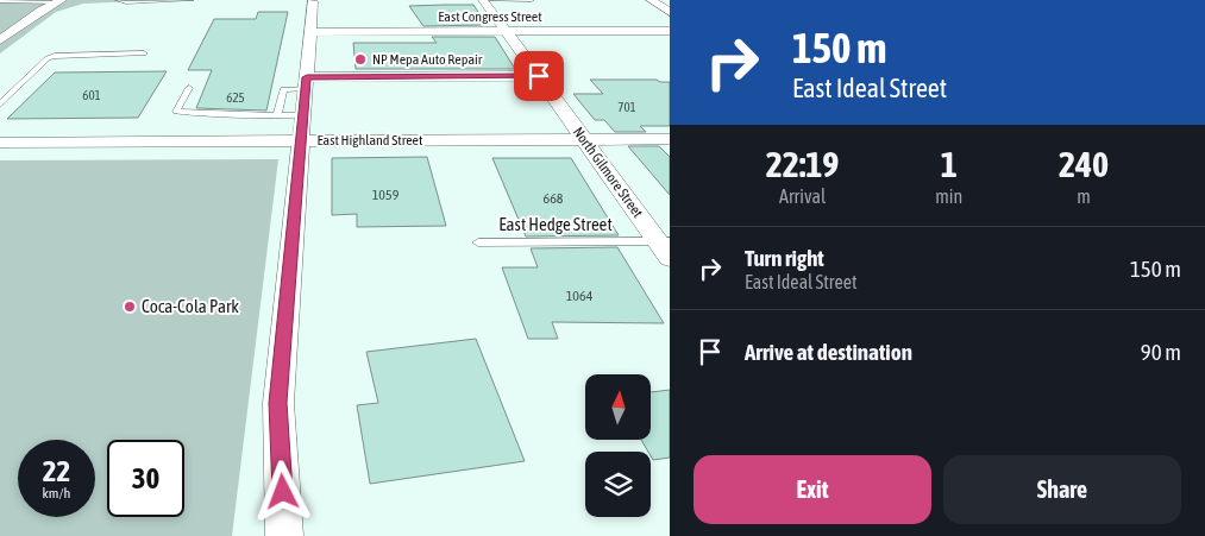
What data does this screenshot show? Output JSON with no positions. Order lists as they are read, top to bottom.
{
  "streets": {
    "street": ["East Congress Street", "East Highland Street", "North Gilmore Street"],
    "lane": ["East Hedge Street"]
  },
  "crossings": [
    ["East Congress Street", "North Gilmore Street"],
    ["East Highland Street", "North Gilmore Street"],
    ["North Gilmore Street", "East Hedge Street"]
  ],
  "places": ["NP Mepa Auto Repair", "Coca-Cola Park"],
  "house_numbers": [
    "601",
    "625",
    "701",
    "1059",
    "668",
    "1064"
  ],
  "north": "top",
  "page": {
    "turn": ["150 m", "East Ideal Street"],
    "eta": [
      "22:19",
      "Arrival",
      "1",
      "min",
      "240",
      "m"
    ],
    "list": [
      {
        "name": "Turn right",
        "note": "East Ideal Street",
        "value": "150 m"
      },
      {
        "name": "Arrive at destination",
        "value": "90 m"
      }
    ],
    "speed": "22 km/h",
    "limit": "30",
    "buttons": ["Exit", "Share"]
  }
}
